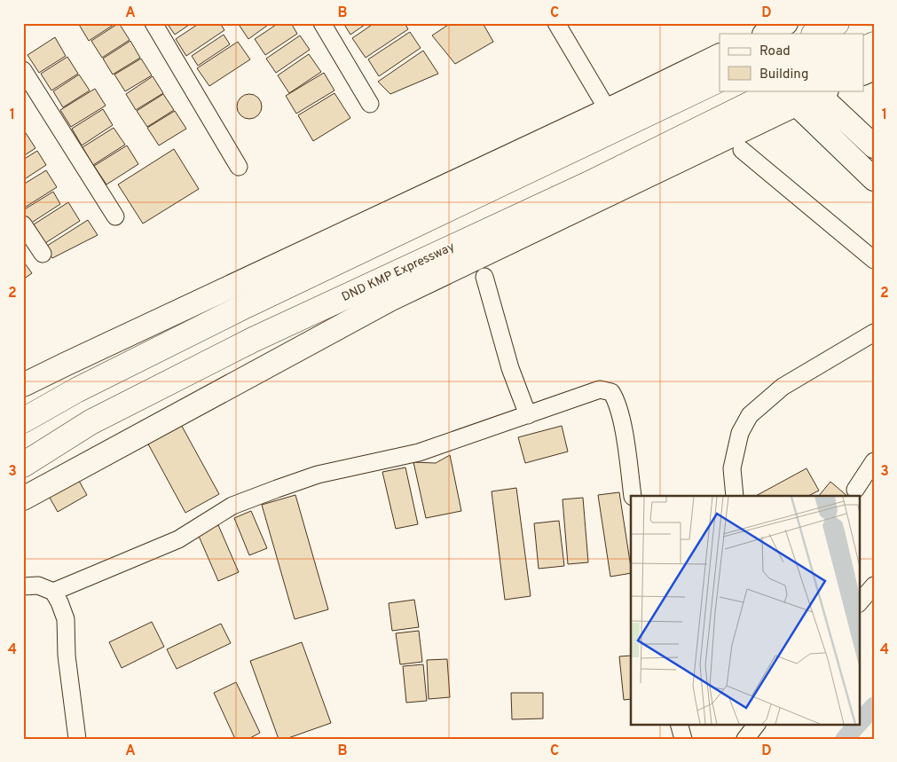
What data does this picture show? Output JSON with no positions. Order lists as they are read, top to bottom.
{
  "streets": {
    "highway": ["DND KMP Expressway"]
  },
  "legend": ["Road", "Building"],
  "grid": {
    "columns": [
      "A",
      "B",
      "C",
      "D"
    ],
    "rows": [
      "1",
      "2",
      "3",
      "4"
    ]
  }
}
